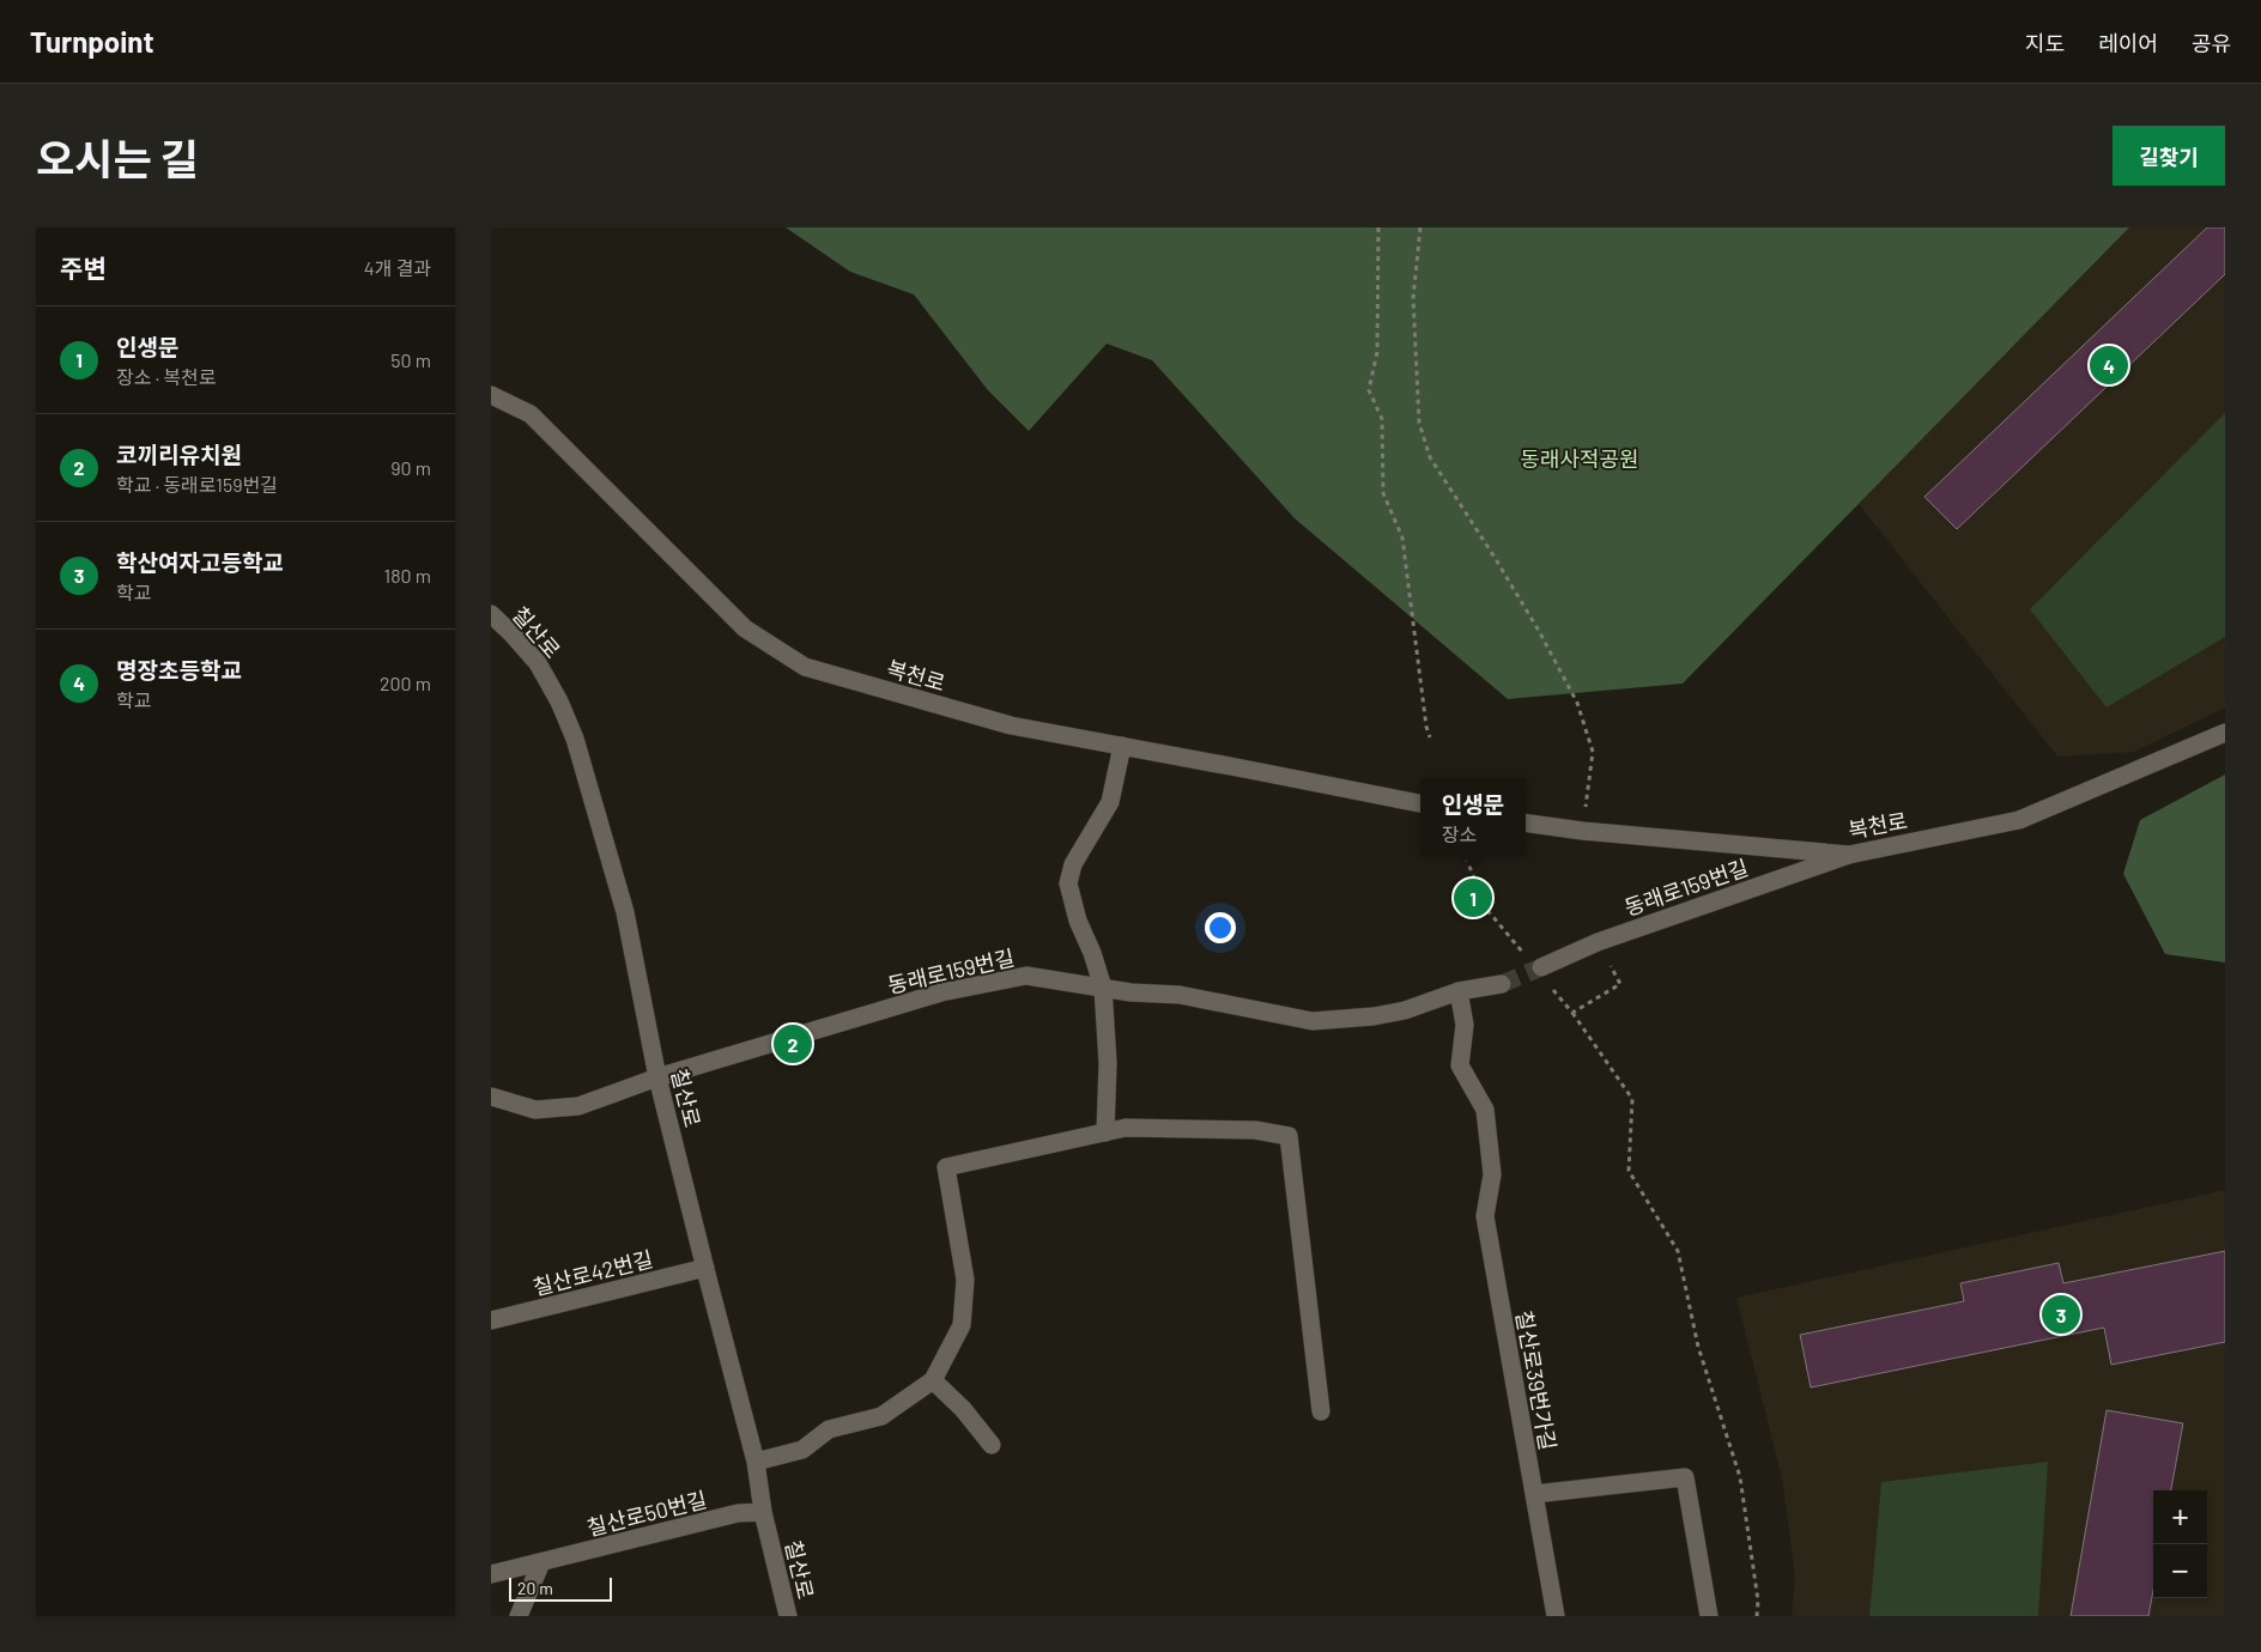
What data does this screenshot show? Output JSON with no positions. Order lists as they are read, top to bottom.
{
  "streets": {
    "street": [
      "칠산로",
      "복천로",
      "동래로159번길",
      "칠산로42번길",
      "칠산로39번가길",
      "칠산로50번길"
    ]
  },
  "crossings": [
    ["칠산로", "동래로159번길"],
    ["칠산로", "칠산로42번길"],
    ["칠산로", "칠산로50번길"],
    ["복천로", "동래로159번길"],
    ["동래로159번길", "칠산로39번가길"]
  ],
  "parks": ["동래사적공원"],
  "scale_bar": "20 m",
  "page": {
    "header": "Turnpoint",
    "nav": ["지도", "레이어", "공유"],
    "title": "오시는 길",
    "buttons": "길찾기",
    "heading": ["주변", "4개 결과"],
    "list": [
      {
        "mark": "1",
        "name": "인생문",
        "note": "장소 · 복천로",
        "value": "50 m"
      },
      {
        "mark": "2",
        "name": "코끼리유치원",
        "note": "학교 · 동래로159번길",
        "value": "90 m"
      },
      {
        "mark": "3",
        "name": "학산여자고등학교",
        "note": "학교",
        "value": "180 m"
      },
      {
        "mark": "4",
        "name": "명장초등학교",
        "note": "학교",
        "value": "200 m"
      }
    ],
    "pins": [
      "4",
      "1",
      "2",
      "3"
    ],
    "popup": ["인생문", "장소"],
    "map_buttons": ["+", "−"],
    "scale": "20 m"
  }
}
